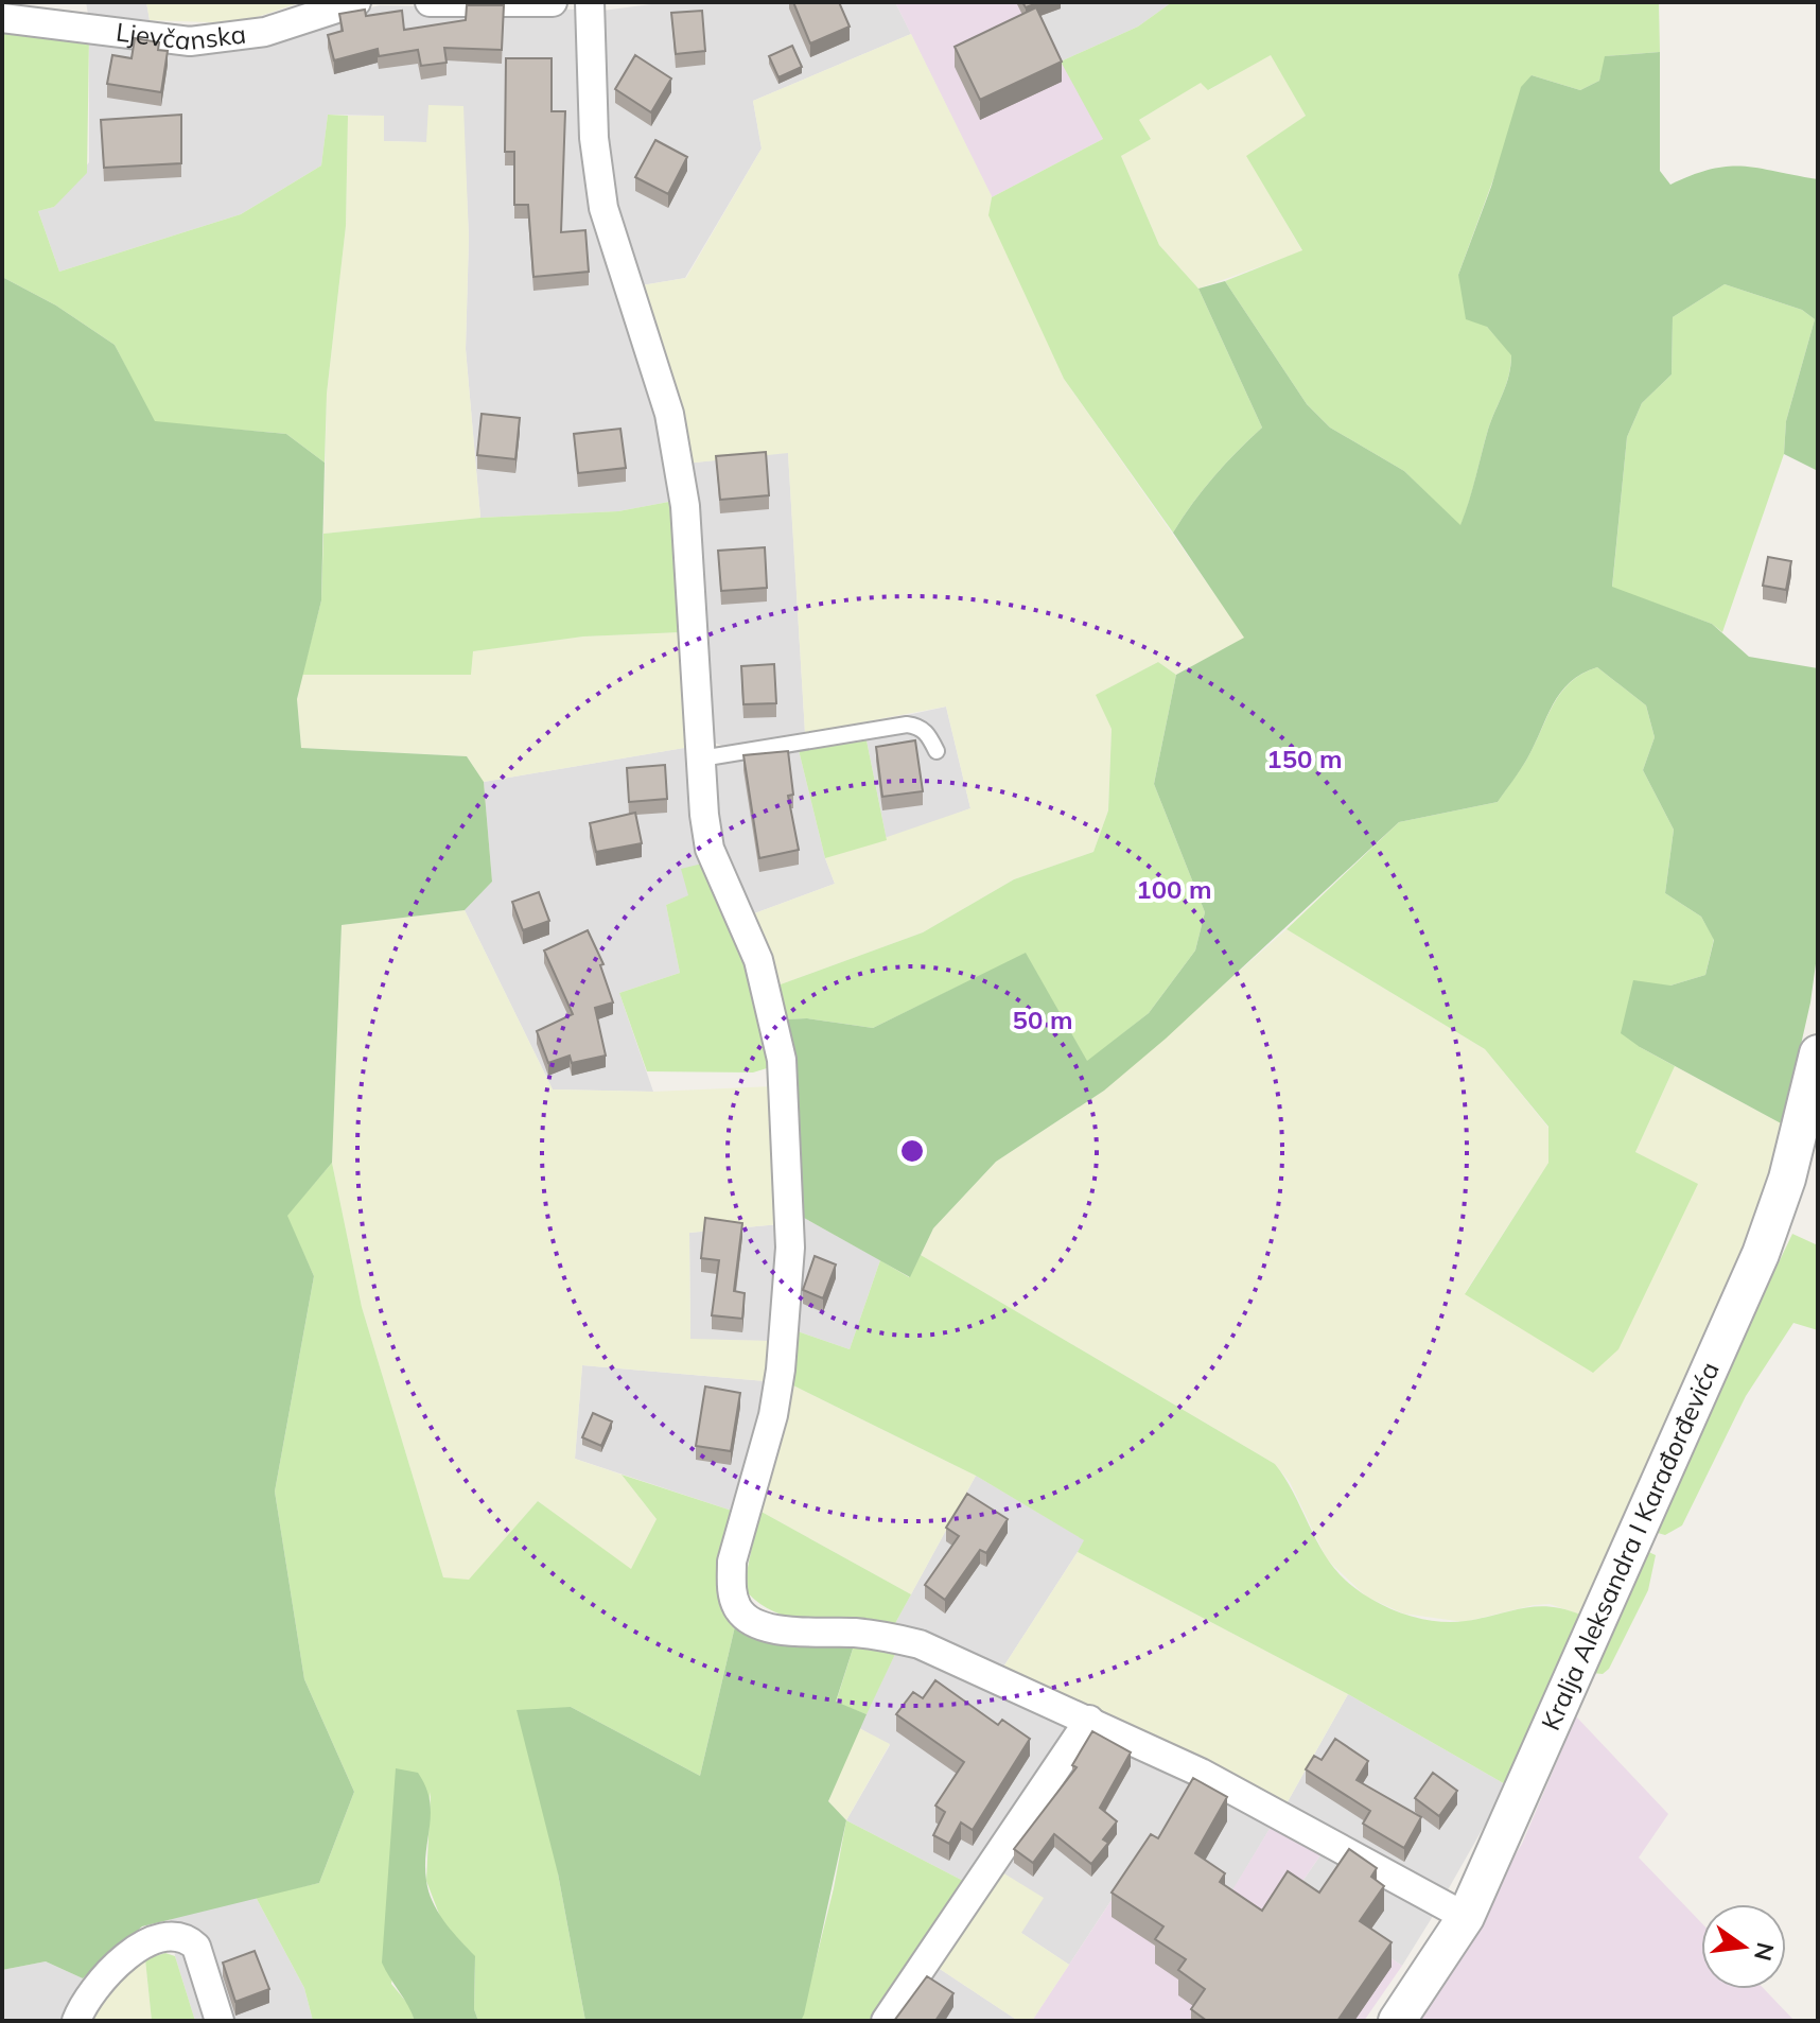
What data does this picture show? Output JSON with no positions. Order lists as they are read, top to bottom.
{
  "streets": {
    "street": ["Ljevčanska", "Kralja Aleksandra I Karađorđevića"]
  },
  "north": "right",
  "rings": ["150 m", "100 m", "50 m"]
}
